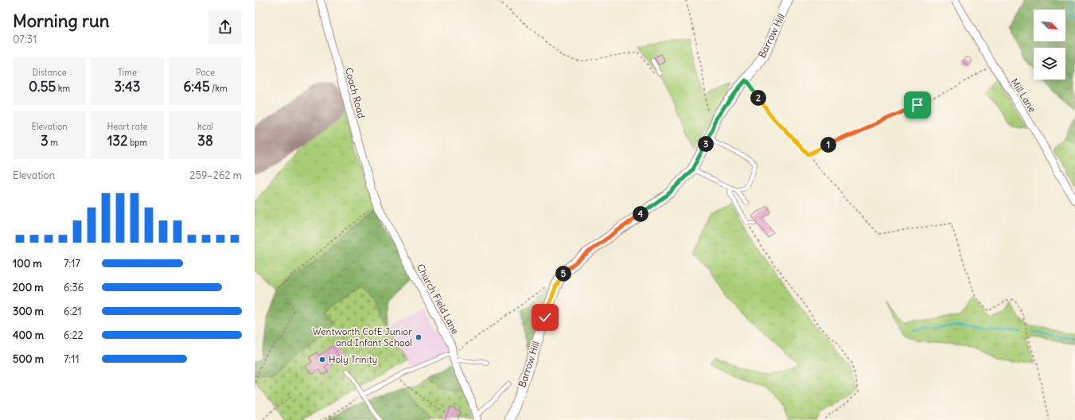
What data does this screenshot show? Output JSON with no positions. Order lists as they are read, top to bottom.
{
  "streets": {
    "main road": ["Barrow Hill"],
    "street": ["Coach Road", "Mill Lane", "Church Field Lane"]
  },
  "crossings": [
    ["Coach Road", "Church Field Lane"]
  ],
  "places": ["Wentworth CofE Junior and Infant School", "Holy Trinity"],
  "north": "bottom right",
  "page": {
    "heading": ["Morning run", "07:31"],
    "stats": [
      ["Distance", "0.55 km"],
      ["Time", "3:43"],
      ["Pace", "6:45 /km"],
      ["Elevation", "3 m"],
      ["Heart rate", "132 bpm"],
      ["kcal", "38"]
    ],
    "pins": [
      "2",
      "3",
      "1",
      "4",
      "5"
    ],
    "chart": ["Elevation", "259–262 m"],
    "list": [
      {
        "name": "100 m",
        "note": "7:17"
      },
      {
        "name": "200 m",
        "note": "6:36"
      },
      {
        "name": "300 m",
        "note": "6:21"
      },
      {
        "name": "400 m",
        "note": "6:22"
      },
      {
        "name": "500 m",
        "note": "7:11"
      }
    ]
  }
}
